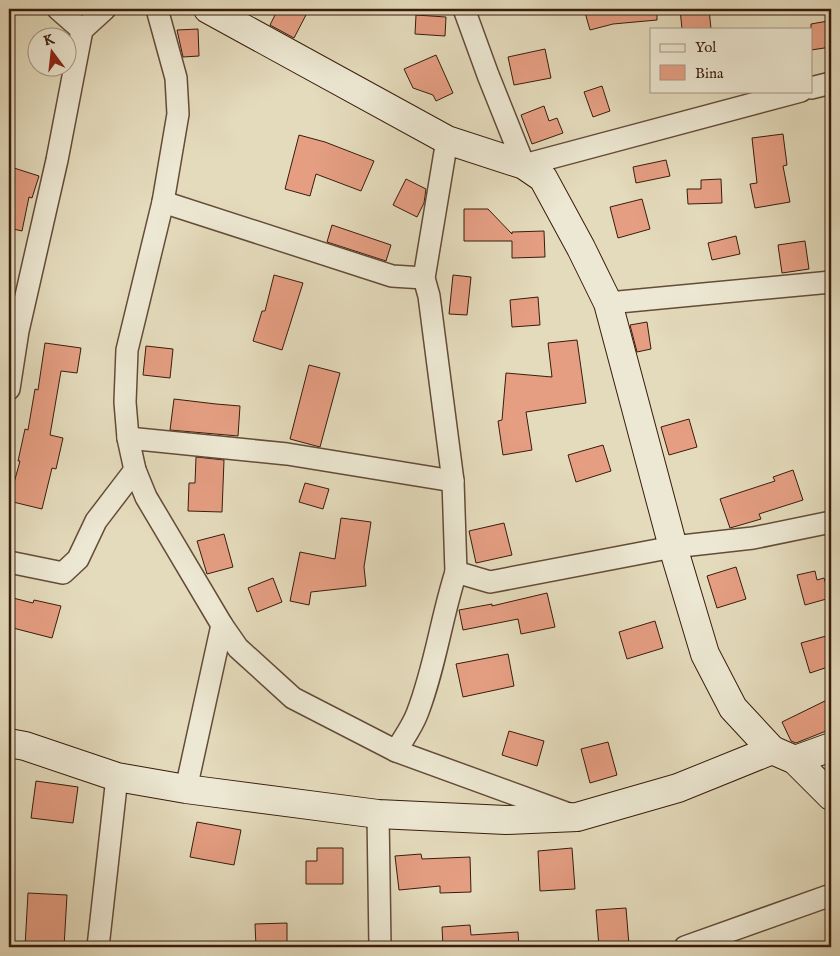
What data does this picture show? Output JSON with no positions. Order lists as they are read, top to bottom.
{
  "legend": ["Yol", "Bina"],
  "north": "top"
}
